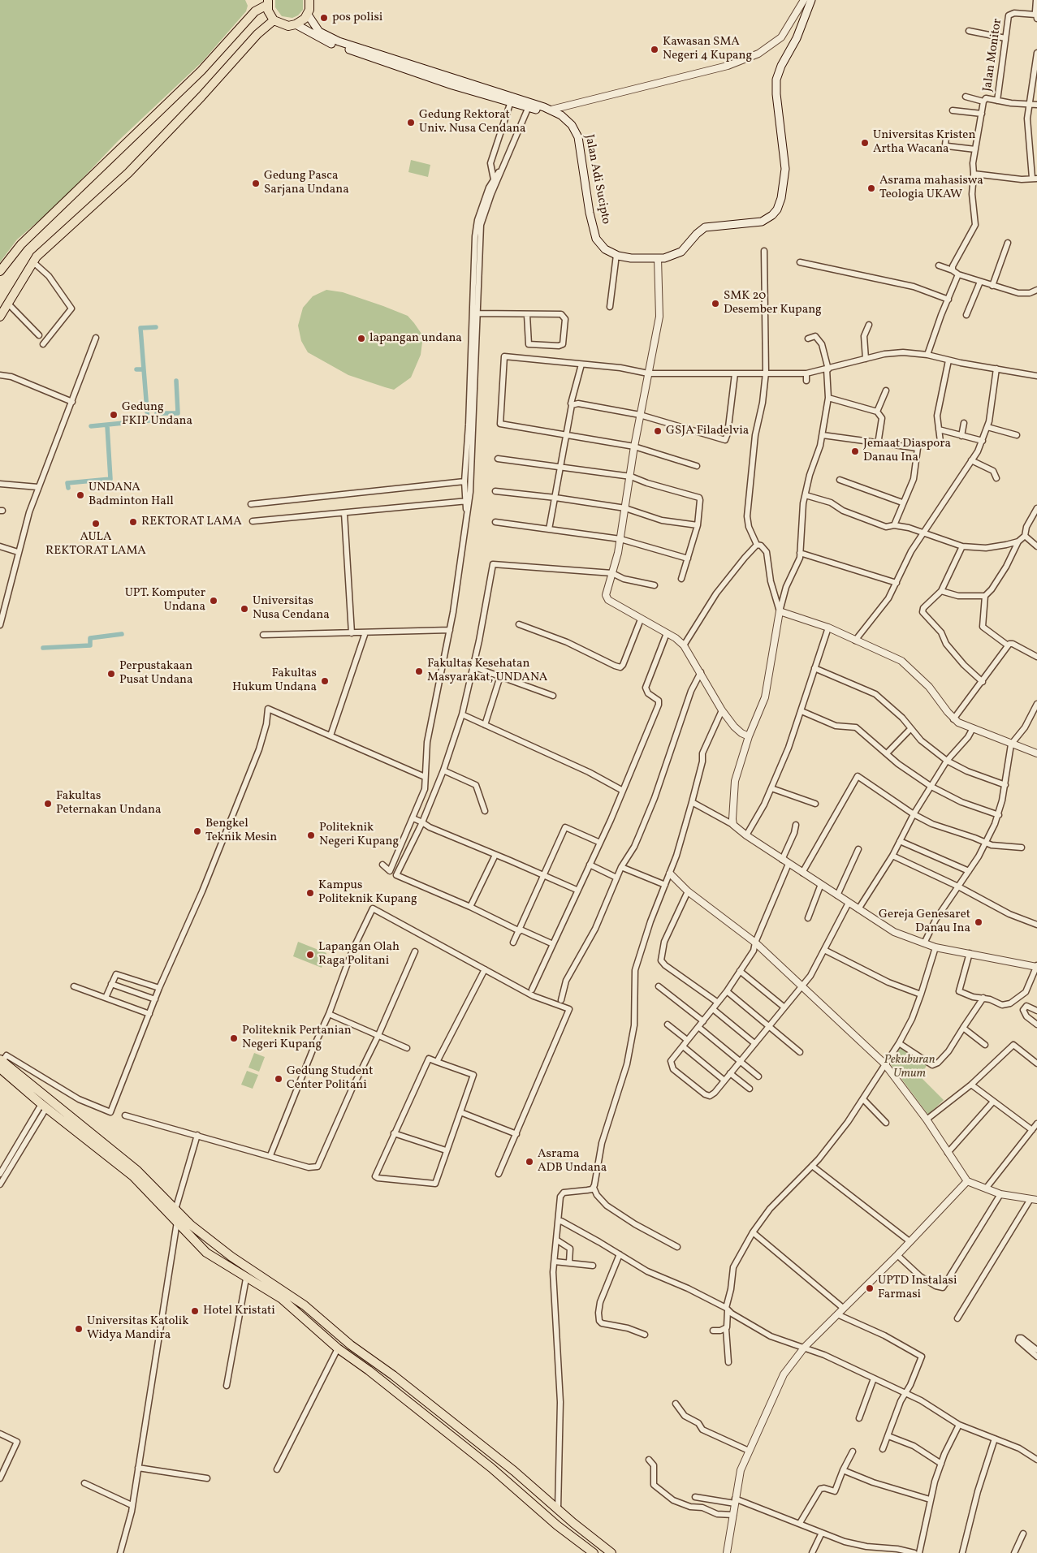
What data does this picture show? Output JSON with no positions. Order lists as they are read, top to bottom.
{
  "streets": {
    "main road": ["Jalan Adi Sucipto"],
    "street": ["Jalan Monitor"]
  },
  "parks": ["Pekuburan Umum"],
  "places": [
    "pos polisi",
    "Kawasan SMA Negeri 4 Kupang",
    "Gedung Rektorat Univ. Nusa Cendana",
    "Universitas Kristen Artha Wacana",
    "Gedung Pasca Sarjana Undana",
    "Asrama mahasiswa Teologia UKAW",
    "SMK 20 Desember Kupang",
    "lapangan undana",
    "Gedung FKIP Undana",
    "GSJA Filadelvia",
    "Jemaat Diaspora Danau Ina",
    "UNDANA Badminton Hall",
    "REKTORAT LAMA",
    "AULA REKTORAT LAMA",
    "UPT. Komputer Undana",
    "Universitas Nusa Cendana",
    "Fakultas Kesehatan Masyarakat, UNDANA",
    "Perpustakaan Pusat Undana",
    "Fakultas Hukum Undana",
    "Fakultas Peternakan Undana",
    "Bengkel Teknik Mesin",
    "Politeknik Negeri Kupang",
    "Kampus Politeknik Kupang",
    "Gereja Genesaret Danau Ina",
    "Lapangan Olah Raga Politani",
    "Politeknik Pertanian Negeri Kupang",
    "Gedung Student Center Politani",
    "Asrama ADB Undana",
    "UPTD Instalasi Farmasi",
    "Hotel Kristati",
    "Universitas Katolik Widya Mandira"
  ]
}
